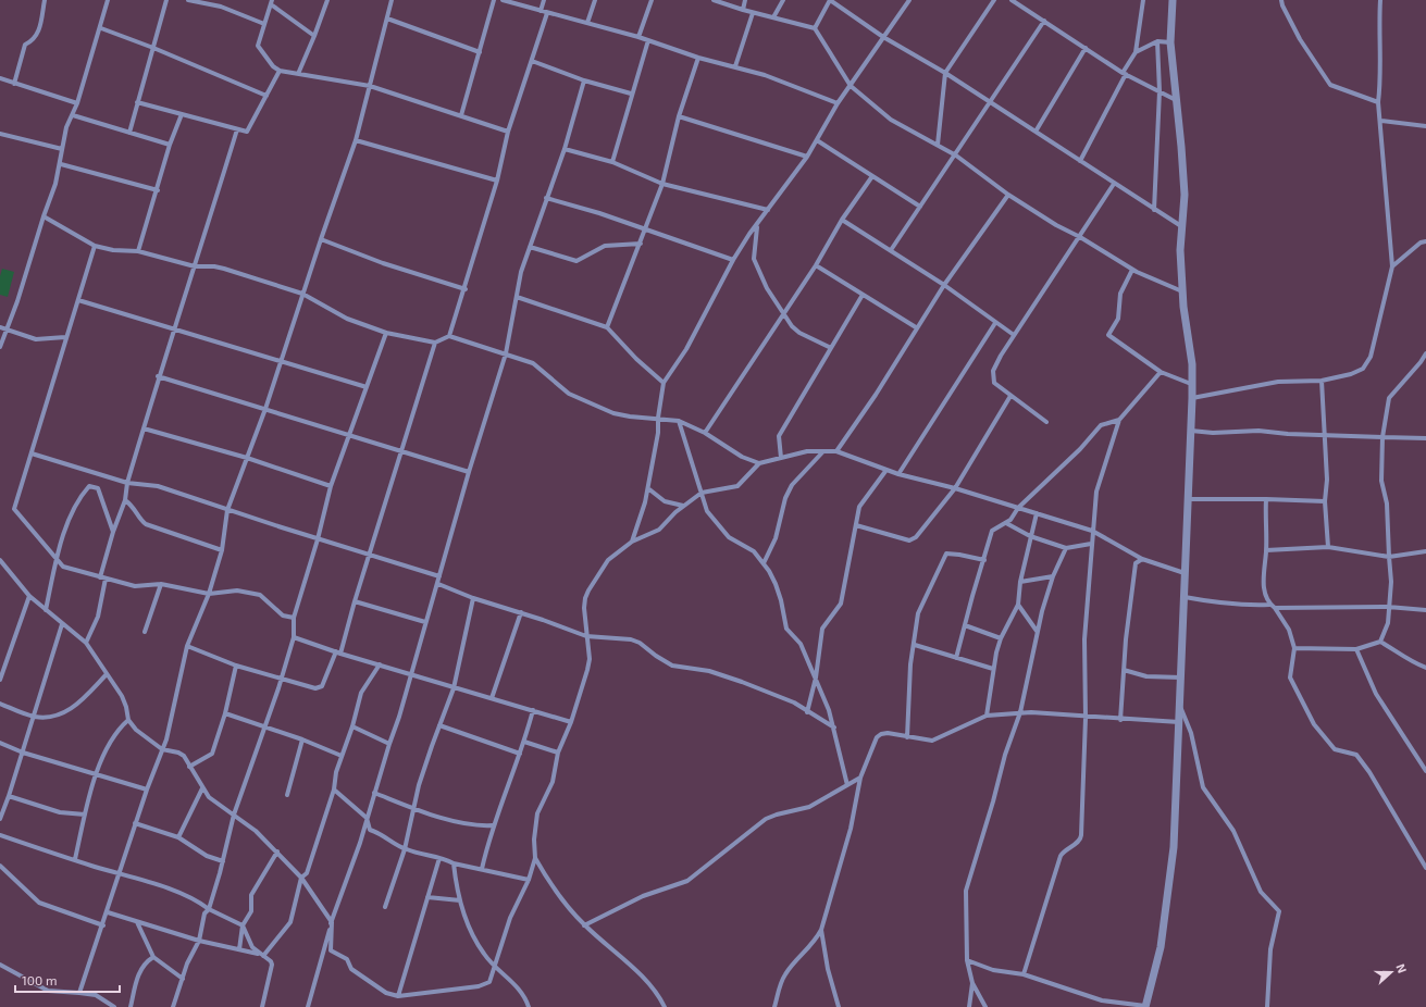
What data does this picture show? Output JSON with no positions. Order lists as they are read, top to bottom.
{
  "scale_bar": "100 m",
  "north": "right"
}
